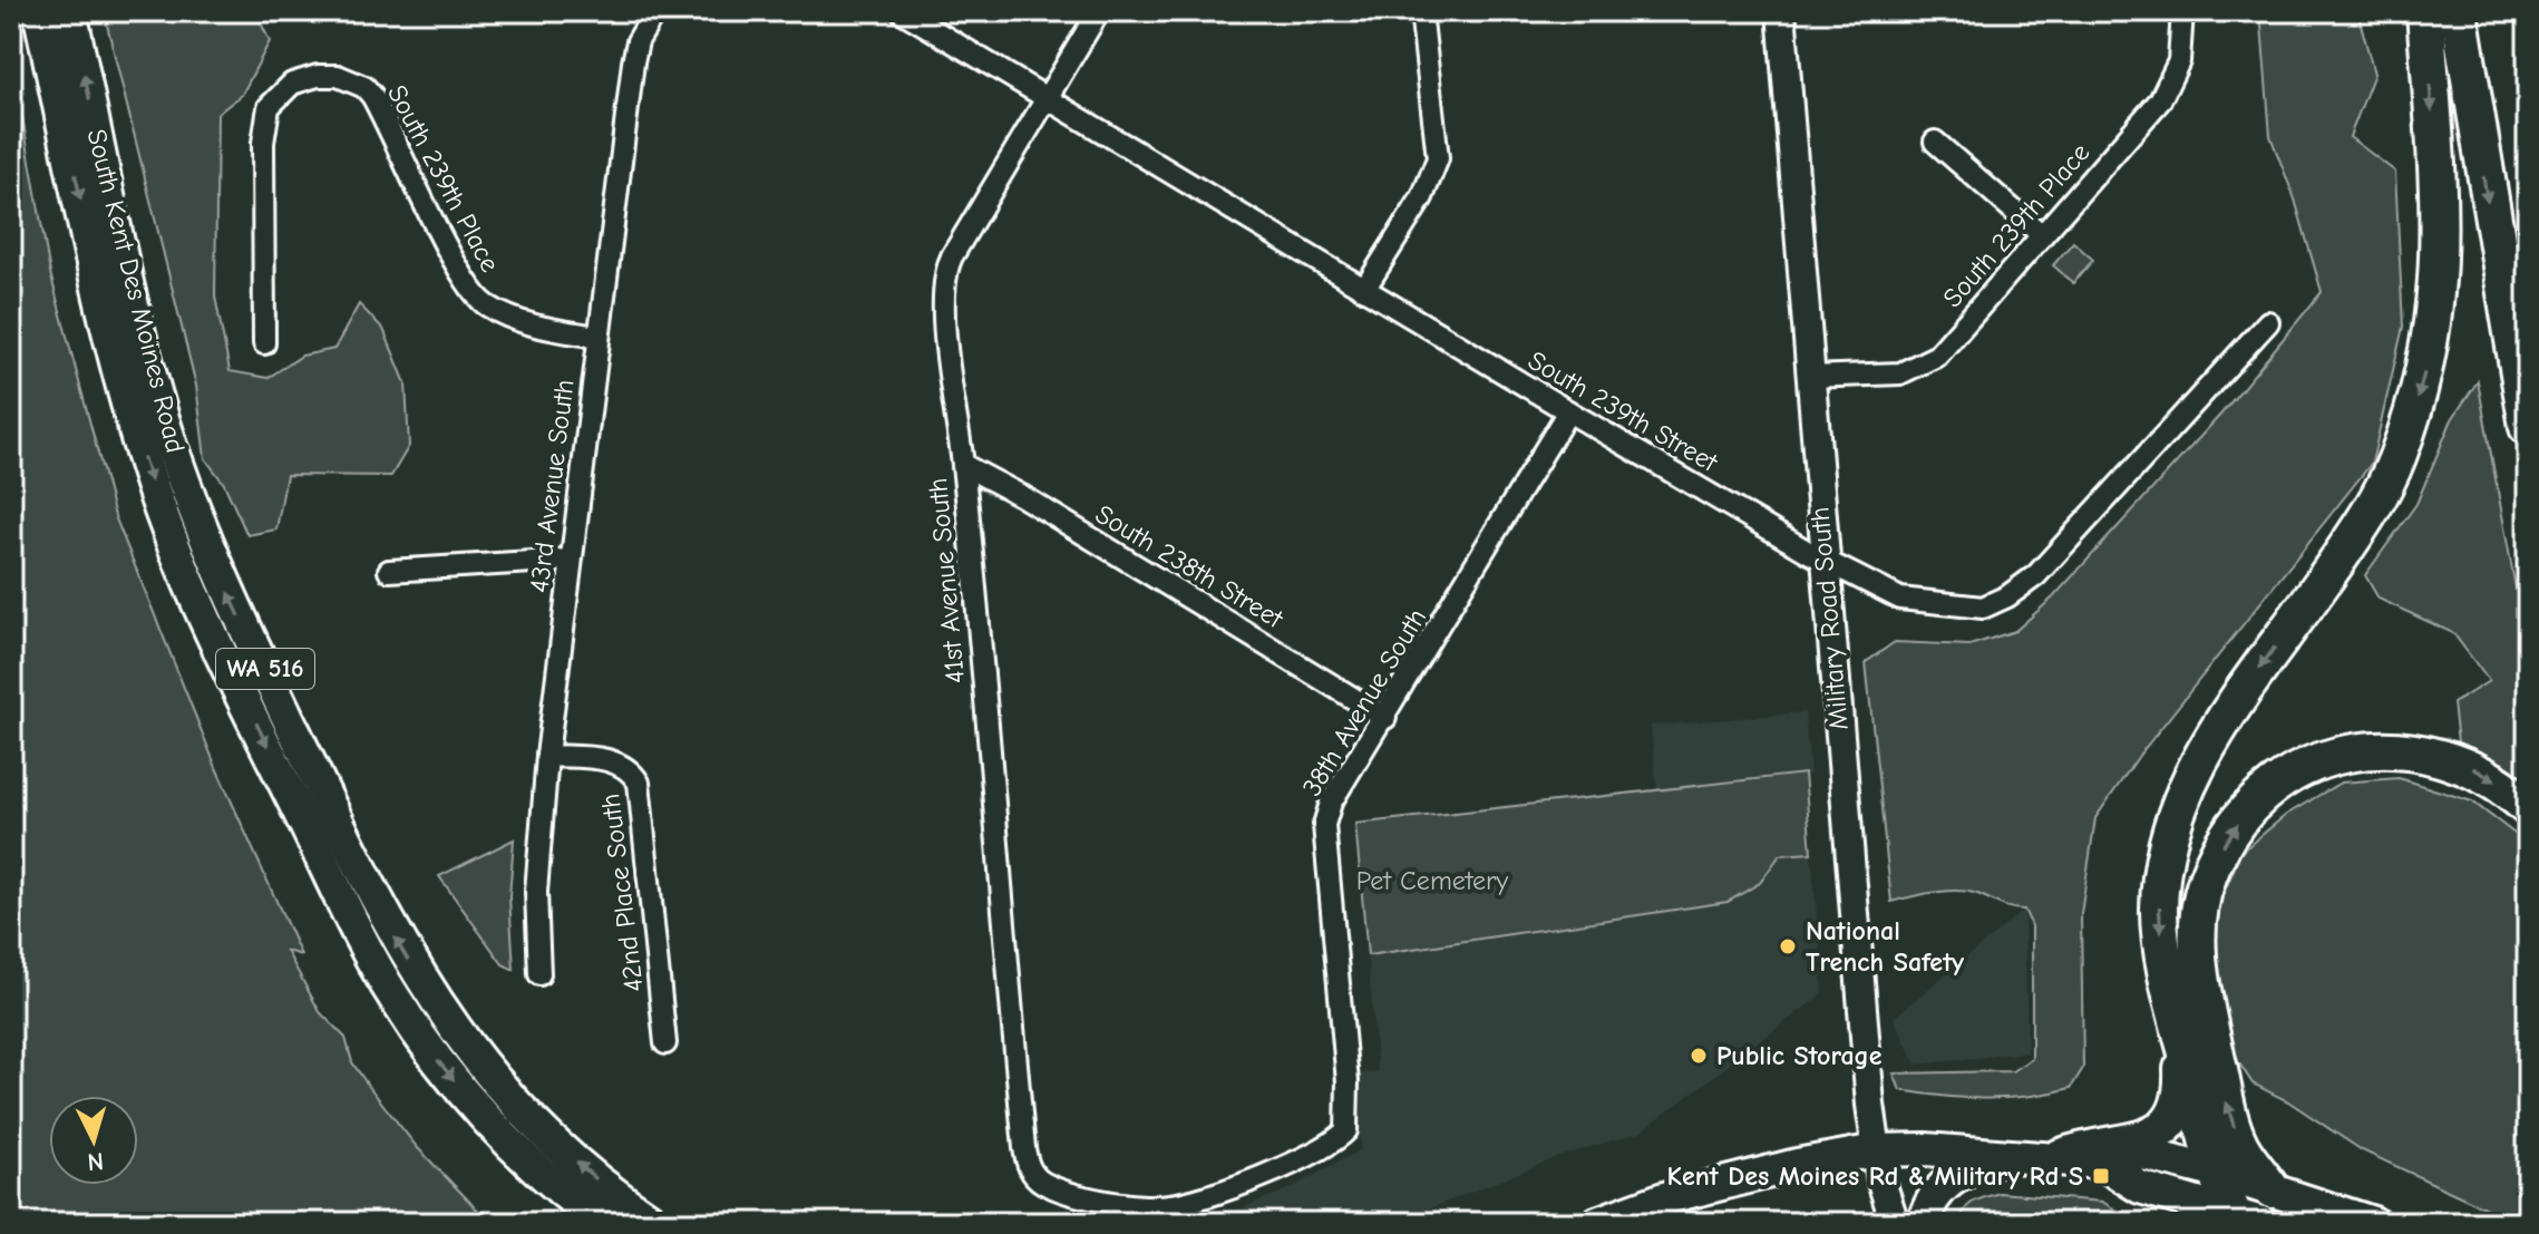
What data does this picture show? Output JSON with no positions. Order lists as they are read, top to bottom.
{
  "streets": {
    "highway": ["South Kent Des Moines Road", "WA 516"],
    "main road": ["Military Road South"],
    "street": [
      "South 239th Place",
      "South 239th Street",
      "43rd Avenue South",
      "South 238th Street",
      "41st Avenue South",
      "38th Avenue South",
      "42nd Place South"
    ]
  },
  "crossings": [
    ["South 239th Place", "43rd Avenue South"],
    ["South 239th Place", "Military Road South"],
    ["South 239th Street", "41st Avenue South"],
    ["South 239th Street", "Military Road South"],
    ["South 239th Street", "38th Avenue South"],
    ["43rd Avenue South", "42nd Place South"],
    ["South 238th Street", "41st Avenue South"],
    ["South 238th Street", "38th Avenue South"],
    ["41st Avenue South", "38th Avenue South"]
  ],
  "parks": ["Pet Cemetery"],
  "places": {
    "other": ["National Trench Safety", "Public Storage"],
    "transit": ["Kent Des Moines Rd & Military Rd S"]
  },
  "north": "bottom"
}
